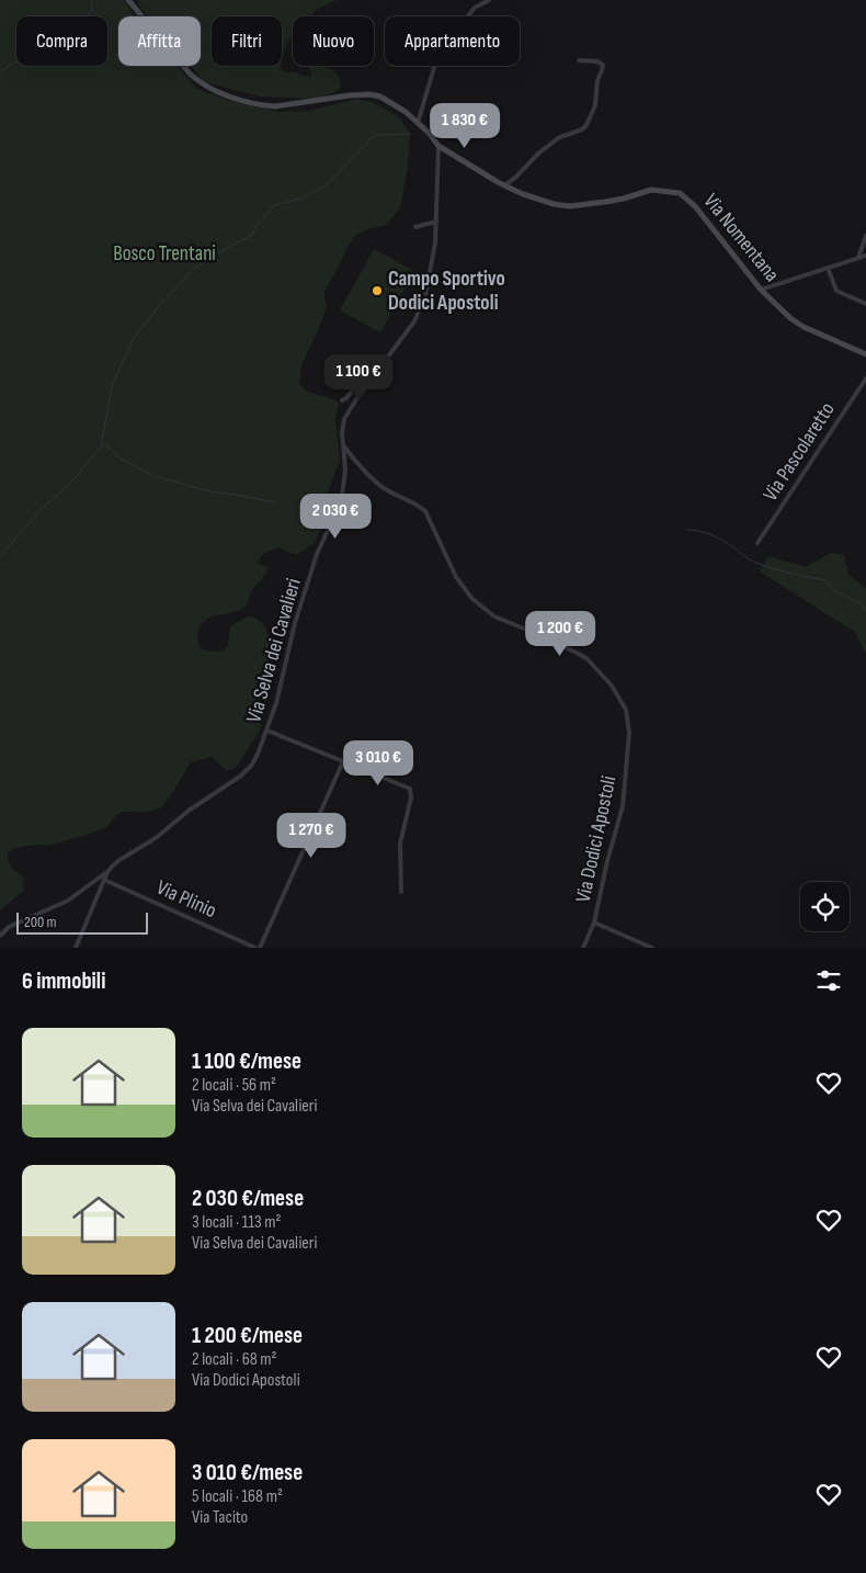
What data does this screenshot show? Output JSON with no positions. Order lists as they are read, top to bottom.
{
  "streets": {
    "main road": ["Via Nomentana"],
    "street": [
      "Via Pascolaretto",
      "Via Selva dei Cavalieri",
      "Via Dodici Apostoli",
      "Via Plinio"
    ]
  },
  "crossings": [
    ["Via Nomentana", "Via Selva dei Cavalieri"],
    ["Via Selva dei Cavalieri", "Via Dodici Apostoli"],
    ["Via Selva dei Cavalieri", "Via Plinio"]
  ],
  "parks": ["Bosco Trentani"],
  "places": ["Campo Sportivo Dodici Apostoli"],
  "scale_bar": "200 m",
  "page": {
    "chip": [
      "Compra",
      "Affitta",
      "Filtri",
      "Nuovo",
      "Appartamento"
    ],
    "price": [
      "1 830 €",
      "1 100 €",
      "2 030 €",
      "1 200 €",
      "3 010 €",
      "1 270 €"
    ],
    "scale": "200 m",
    "heading": "6 immobili",
    "list": [
      {
        "name": "1 100 €/mese",
        "note": "2 locali · 56 m² · Via Selva dei Cavalieri"
      },
      {
        "name": "2 030 €/mese",
        "note": "3 locali · 113 m² · Via Selva dei Cavalieri"
      },
      {
        "name": "1 200 €/mese",
        "note": "2 locali · 68 m² · Via Dodici Apostoli"
      },
      {
        "name": "3 010 €/mese",
        "note": "5 locali · 168 m² · Via Tacito"
      }
    ]
  }
}
